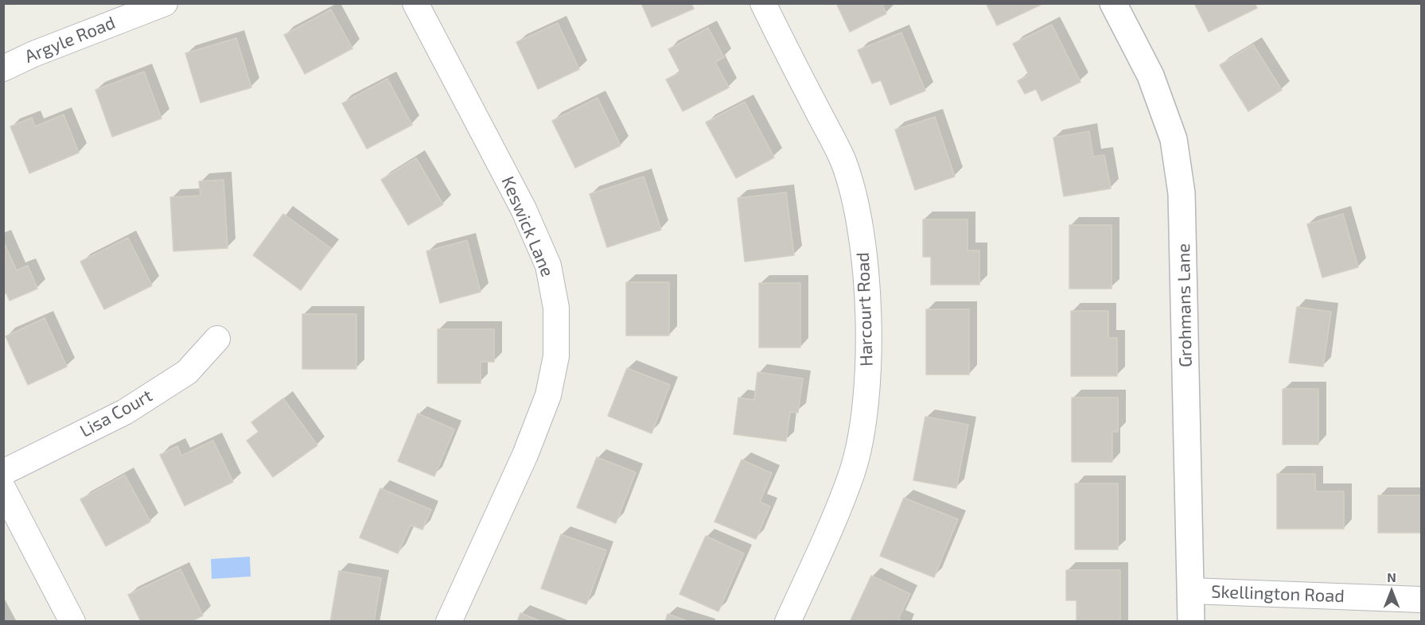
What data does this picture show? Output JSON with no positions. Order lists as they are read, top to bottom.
{
  "streets": {
    "street": [
      "Argyle Road",
      "Keswick Lane",
      "Grohmans Lane",
      "Harcourt Road",
      "Lisa Court",
      "Skellington Road"
    ]
  },
  "crossings": [
    ["Grohmans Lane", "Skellington Road"]
  ],
  "north": "top"
}
